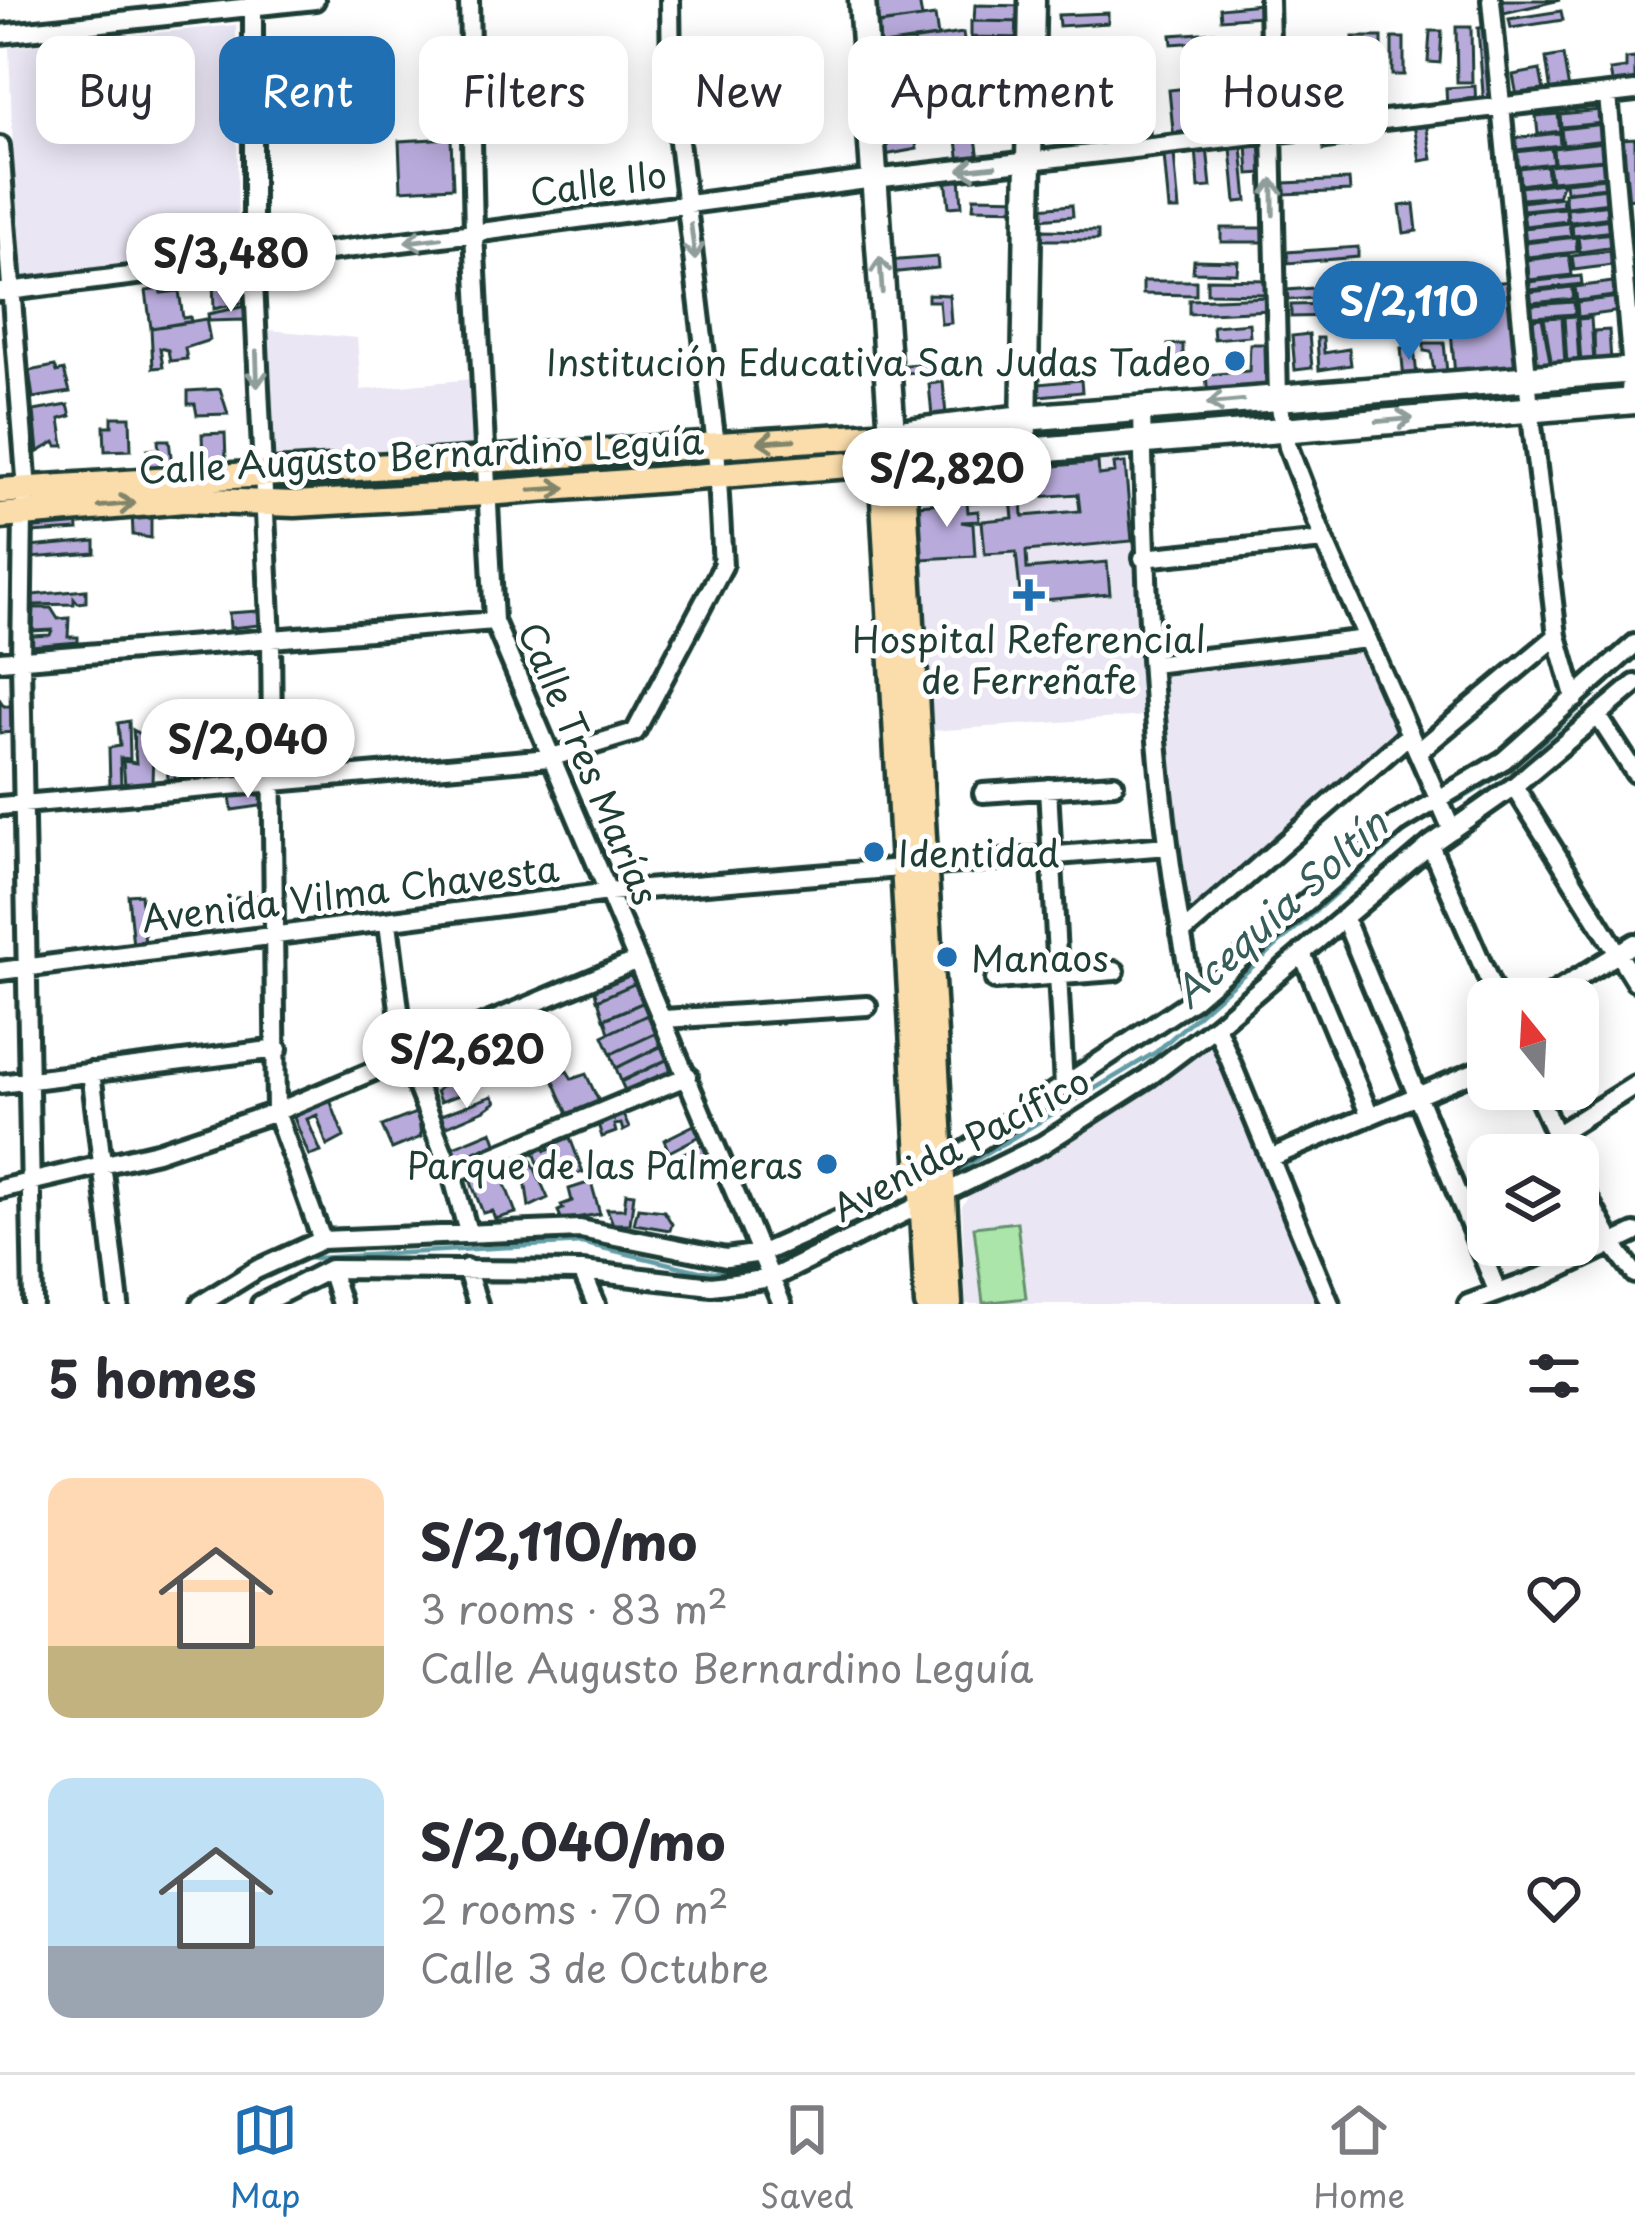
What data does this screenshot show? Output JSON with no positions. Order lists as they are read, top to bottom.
{
  "streets": {
    "main road": ["Calle Augusto Bernardino Leguía"],
    "street": [
      "Calle Ilo",
      "Calle Tres Marías",
      "Avenida Vilma Chavesta",
      "Avenida Pacífico"
    ]
  },
  "crossings": [
    ["Calle Ilo", "Calle Tres Marías"],
    ["Calle Augusto Bernardino Leguía", "Calle Tres Marías"],
    ["Calle Tres Marías", "Avenida Vilma Chavesta"],
    ["Calle Tres Marías", "Avenida Pacífico"]
  ],
  "water": ["Acequia Soltín"],
  "places": {
    "other": [
      "Institución Educativa San Judas Tadeo",
      "Identidad",
      "Manaos",
      "Parque de las Palmeras"
    ],
    "health": ["Hospital Referencial de Ferreñafe"]
  },
  "north": "top",
  "page": {
    "chip": [
      "Buy",
      "Rent",
      "Filters",
      "New",
      "Apartment",
      "House"
    ],
    "price": [
      "S/3,480",
      "S/2,110",
      "S/2,820",
      "S/2,040",
      "S/2,620"
    ],
    "heading": "5 homes",
    "list": [
      {
        "name": "S/2,110/mo",
        "note": "3 rooms · 83 m² · Calle Augusto Bernardino Leguía"
      },
      {
        "name": "S/2,040/mo",
        "note": "2 rooms · 70 m² · Calle 3 de Octubre"
      }
    ],
    "tabs": ["Map", "Saved", "Home"]
  }
}
